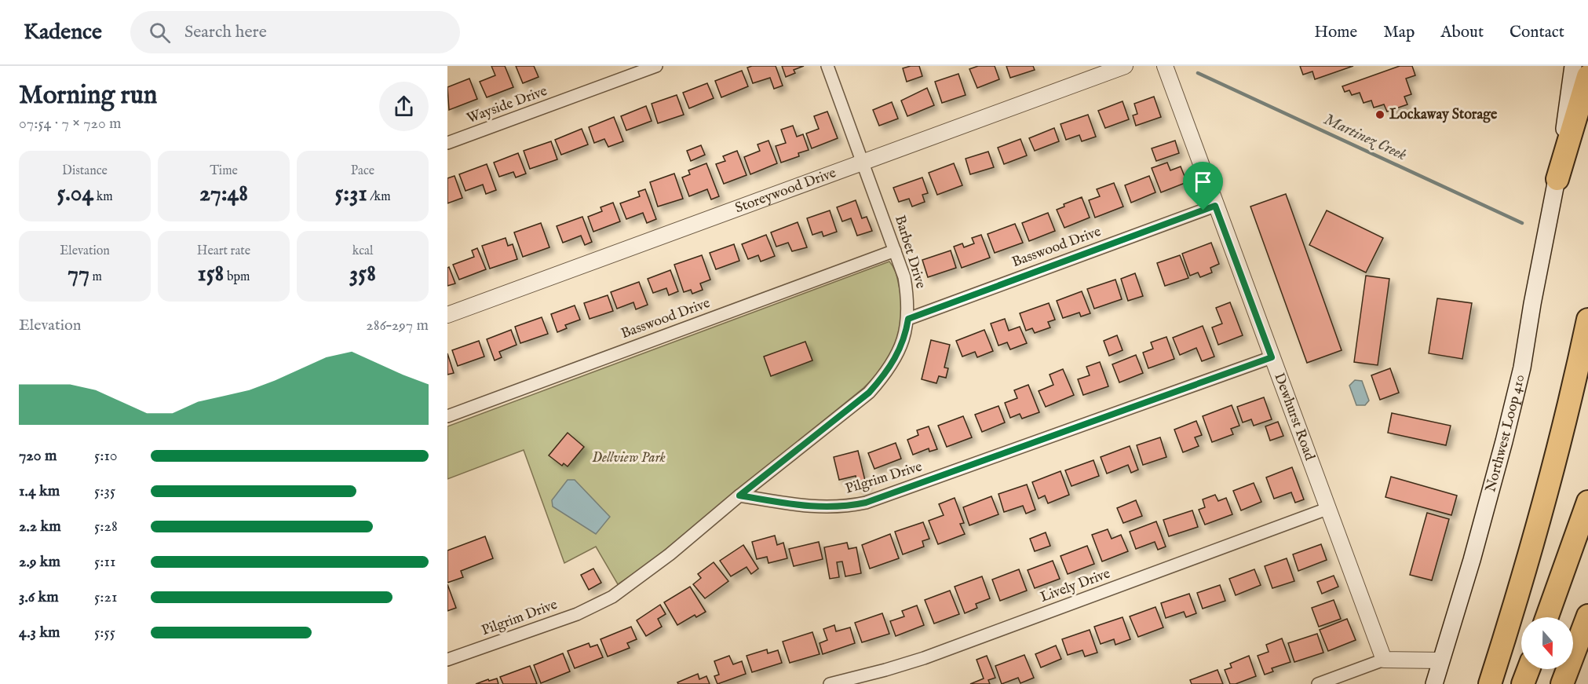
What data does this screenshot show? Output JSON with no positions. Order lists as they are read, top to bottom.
{
  "streets": {
    "main road": ["Northwest Loop 410"],
    "street": [
      "Wayside Drive",
      "Storeywood Drive",
      "Basswood Drive",
      "Barbet Drive",
      "Dewhurst Road",
      "Pilgrim Drive",
      "Lively Drive"
    ]
  },
  "crossings": [
    ["Storeywood Drive", "Barbet Drive"],
    ["Basswood Drive", "Barbet Drive"],
    ["Basswood Drive", "Dewhurst Road"],
    ["Barbet Drive", "Pilgrim Drive"],
    ["Dewhurst Road", "Pilgrim Drive"],
    ["Dewhurst Road", "Lively Drive"]
  ],
  "water": ["Martinez Creek"],
  "parks": ["Dellview Park"],
  "places": ["Lockaway Storage"],
  "north": "bottom",
  "page": {
    "header": "Kadence",
    "search": "Search here",
    "nav": [
      "Home",
      "Map",
      "About",
      "Contact"
    ],
    "heading": ["Morning run", "07:54 · 7 × 720 m"],
    "stats": [
      ["Distance", "5.04 km"],
      ["Time", "27:48"],
      ["Pace", "5:31 /km"],
      ["Elevation", "77 m"],
      ["Heart rate", "158 bpm"],
      ["kcal", "358"]
    ],
    "chart": ["Elevation", "286–297 m"],
    "list": [
      {
        "name": "720 m",
        "note": "5:10"
      },
      {
        "name": "1.4 km",
        "note": "5:35"
      },
      {
        "name": "2.2 km",
        "note": "5:28"
      },
      {
        "name": "2.9 km",
        "note": "5:11"
      },
      {
        "name": "3.6 km",
        "note": "5:21"
      },
      {
        "name": "4.3 km",
        "note": "5:55"
      }
    ]
  }
}
